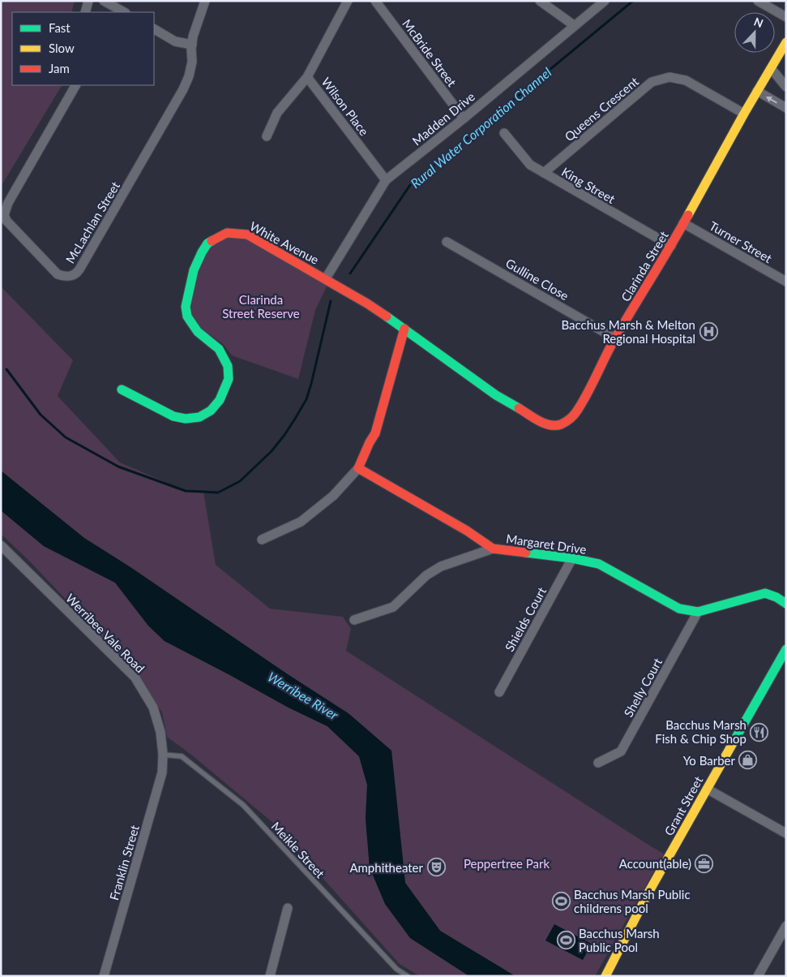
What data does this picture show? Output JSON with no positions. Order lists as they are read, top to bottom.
{
  "streets": {
    "street": [
      "McBride Street",
      "Wilson Place",
      "Queens Crescent",
      "Madden Drive",
      "King Street",
      "McLachlan Street",
      "Turner Street",
      "White Avenue",
      "Clarinda Street",
      "Gulline Close",
      "Margaret Drive",
      "Shields Court",
      "Werribee Vale Road",
      "Shelly Court",
      "Grant Street",
      "Franklin Street"
    ],
    "lane": ["Meikle Street"]
  },
  "crossings": [
    ["McBride Street", "Madden Drive"],
    ["Wilson Place", "Madden Drive"],
    ["Queens Crescent", "King Street"],
    ["Queens Crescent", "Clarinda Street"],
    ["Madden Drive", "White Avenue"],
    ["Madden Drive", "Clarinda Street"],
    ["King Street", "Clarinda Street"],
    ["Turner Street", "Clarinda Street"],
    ["White Avenue", "Clarinda Street"],
    ["Clarinda Street", "Gulline Close"],
    ["Margaret Drive", "Shields Court"],
    ["Margaret Drive", "Shelly Court"],
    ["Werribee Vale Road", "Meikle Street"],
    ["Werribee Vale Road", "Franklin Street"],
    ["Meikle Street", "Franklin Street"]
  ],
  "water": ["Rural Water Corporation Channel", "Werribee River"],
  "parks": ["Clarinda Street Reserve", "Peppertree Park"],
  "places": {
    "hospital": ["Bacchus Marsh & Melton Regional Hospital"],
    "restaurant": ["Bacchus Marsh Fish & Chip Shop"],
    "shop": ["Yo Barber"],
    "office": ["Account(able)"],
    "theatre": ["Amphitheater"],
    "sports": ["Bacchus Marsh Public childrens pool", "Bacchus Marsh Public Pool"]
  },
  "legend": ["Fast", "Slow", "Jam"],
  "north": "top"
}
